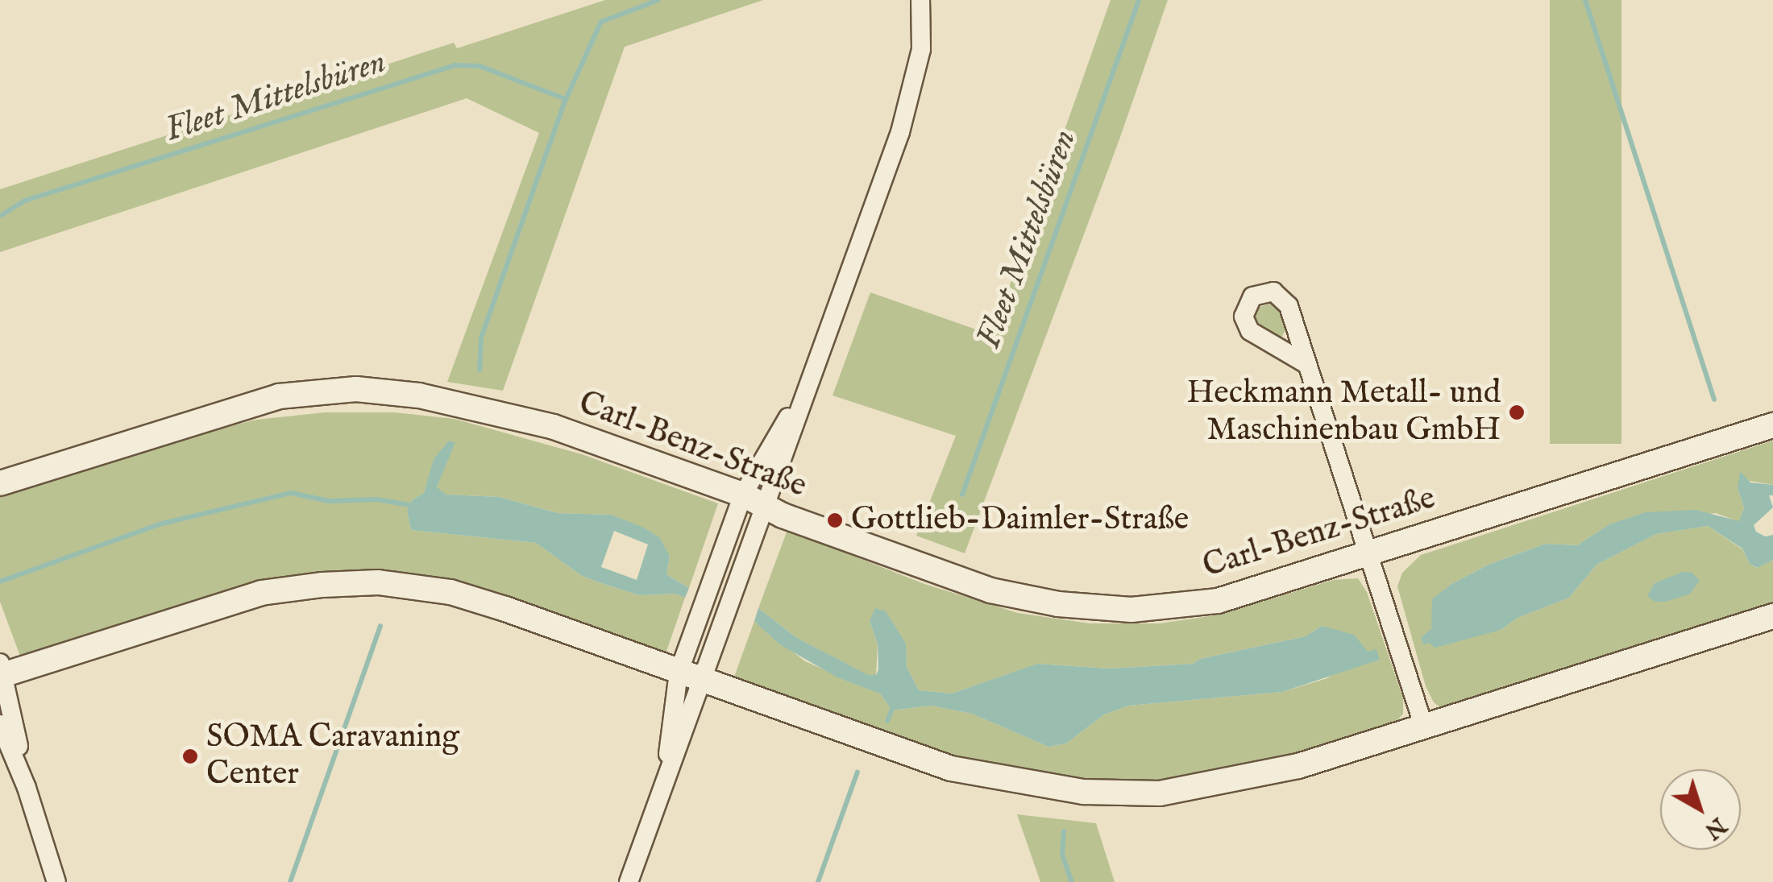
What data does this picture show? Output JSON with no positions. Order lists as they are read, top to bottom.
{
  "streets": {
    "street": ["Carl-Benz-Straße"]
  },
  "water": ["Fleet Mittelsbüren"],
  "places": ["Heckmann Metall- und Maschinenbau GmbH", "Gottlieb-Daimler-Straße", "SOMA Caravaning Center"],
  "north": "bottom right"
}
